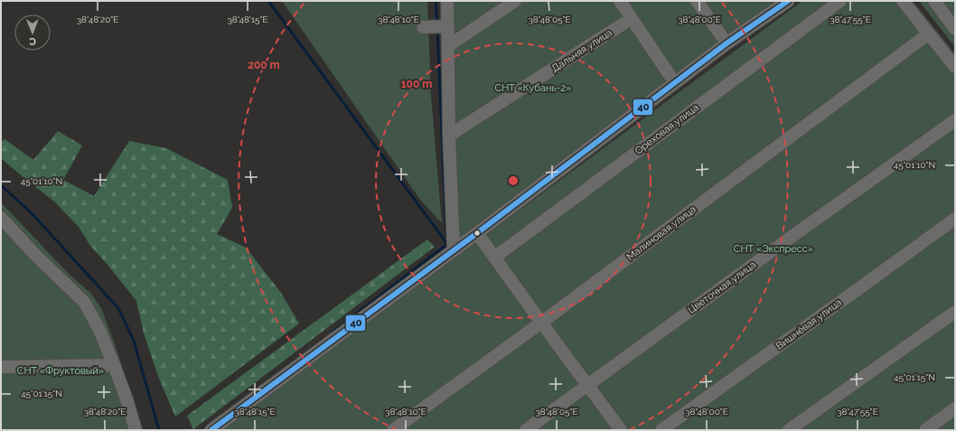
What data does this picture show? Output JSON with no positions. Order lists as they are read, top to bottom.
{
  "streets": {
    "street": [
      "Дальняя улица",
      "Ореховая улица",
      "Малиновая улица",
      "Цветочная улица",
      "Вишнёвая улица"
    ]
  },
  "parks": ["СНТ «Кубань-2»", "СНТ «Экспресс»", "СНТ «Фруктовый»"],
  "lines": ["transit line 40"],
  "north": "bottom",
  "coordinates": [
    "38°48'20\"E",
    "38°48'15\"E",
    "38°48'10\"E",
    "38°48'05\"E",
    "38°48'00\"E",
    "38°47'55\"E",
    "45°01'10\"N",
    "45°01'15\"N"
  ],
  "rings": ["200 m", "100 m"]
}
